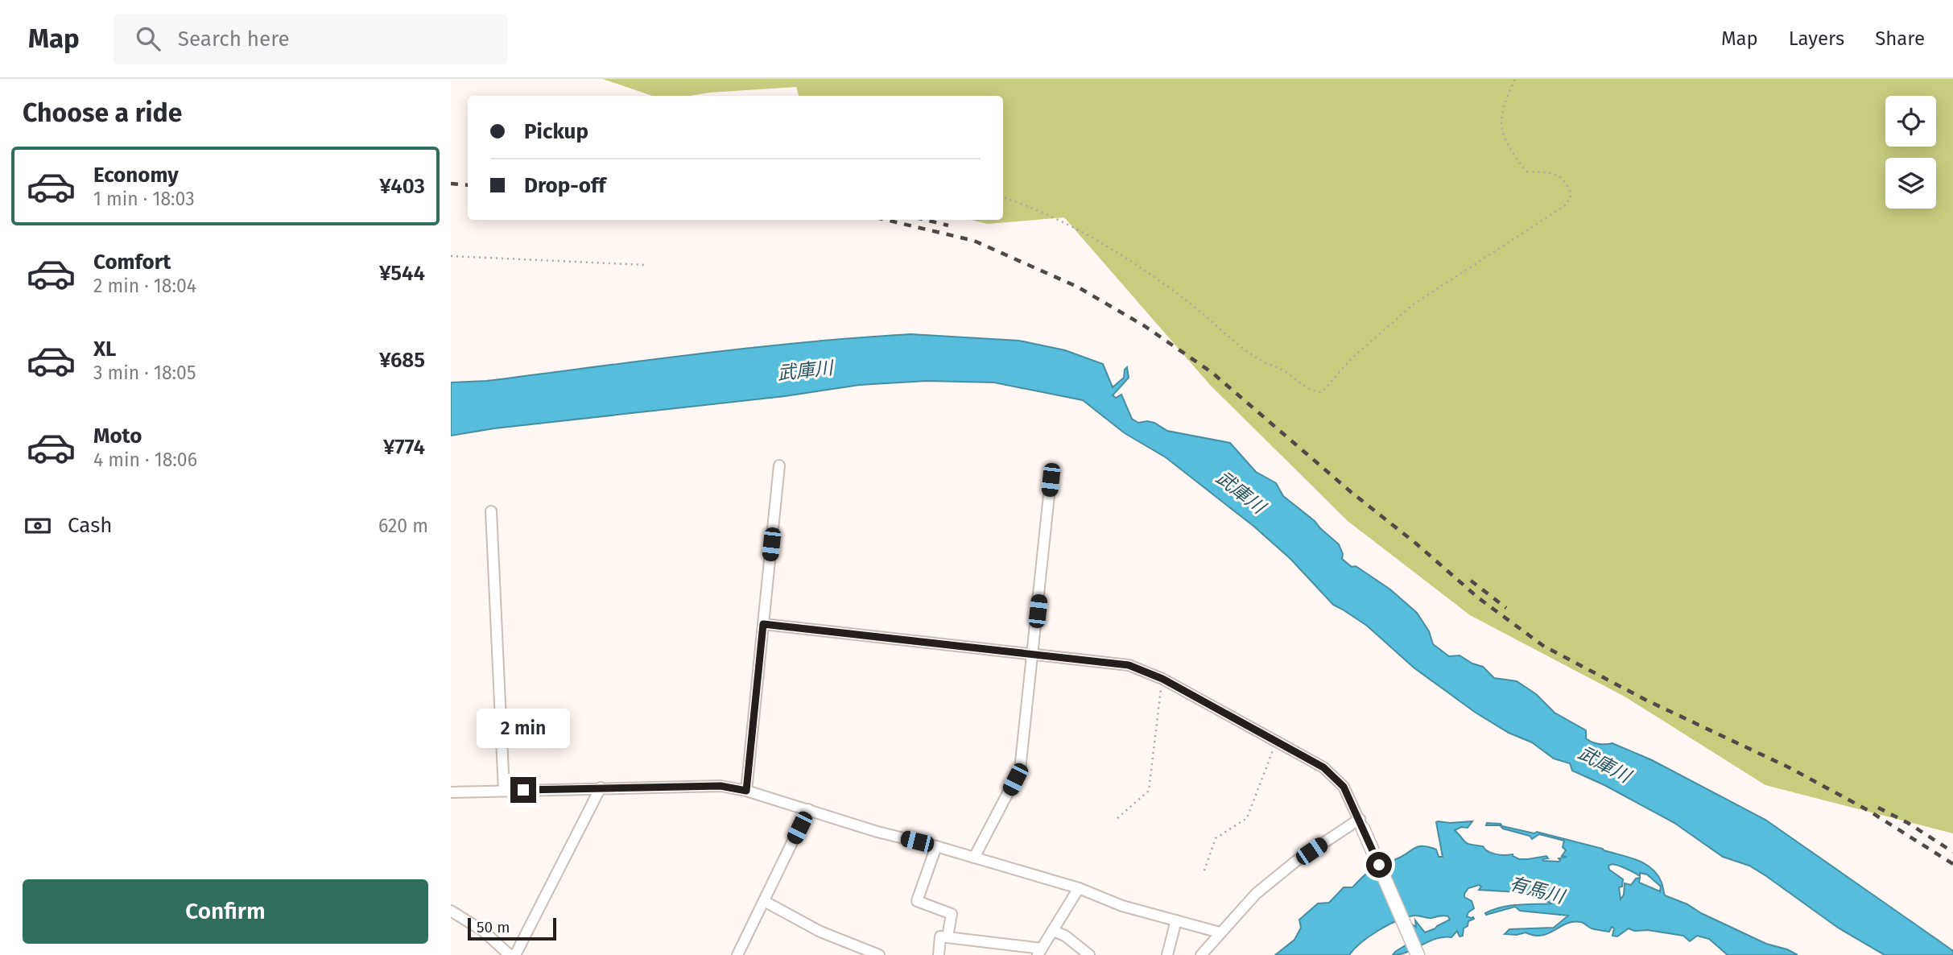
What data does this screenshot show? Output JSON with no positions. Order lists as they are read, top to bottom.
{
  "water": ["武庫川", "有馬川"],
  "scale_bar": "50 m",
  "page": {
    "header": "Map",
    "search": "Search here",
    "nav": ["Map", "Layers", "Share"],
    "heading": "Choose a ride",
    "banner": ["Pickup", "Drop-off"],
    "list": [
      {
        "name": "Economy",
        "note": "1 min · 18:03",
        "value": "¥403"
      },
      {
        "name": "Comfort",
        "note": "2 min · 18:04",
        "value": "¥544"
      },
      {
        "name": "XL",
        "note": "3 min · 18:05",
        "value": "¥685"
      },
      {
        "name": "Moto",
        "note": "4 min · 18:06",
        "value": "¥774"
      }
    ],
    "pay": ["Cash", "620 m"],
    "bubble": "2 min",
    "buttons": "Confirm",
    "scale": "50 m"
  }
}
